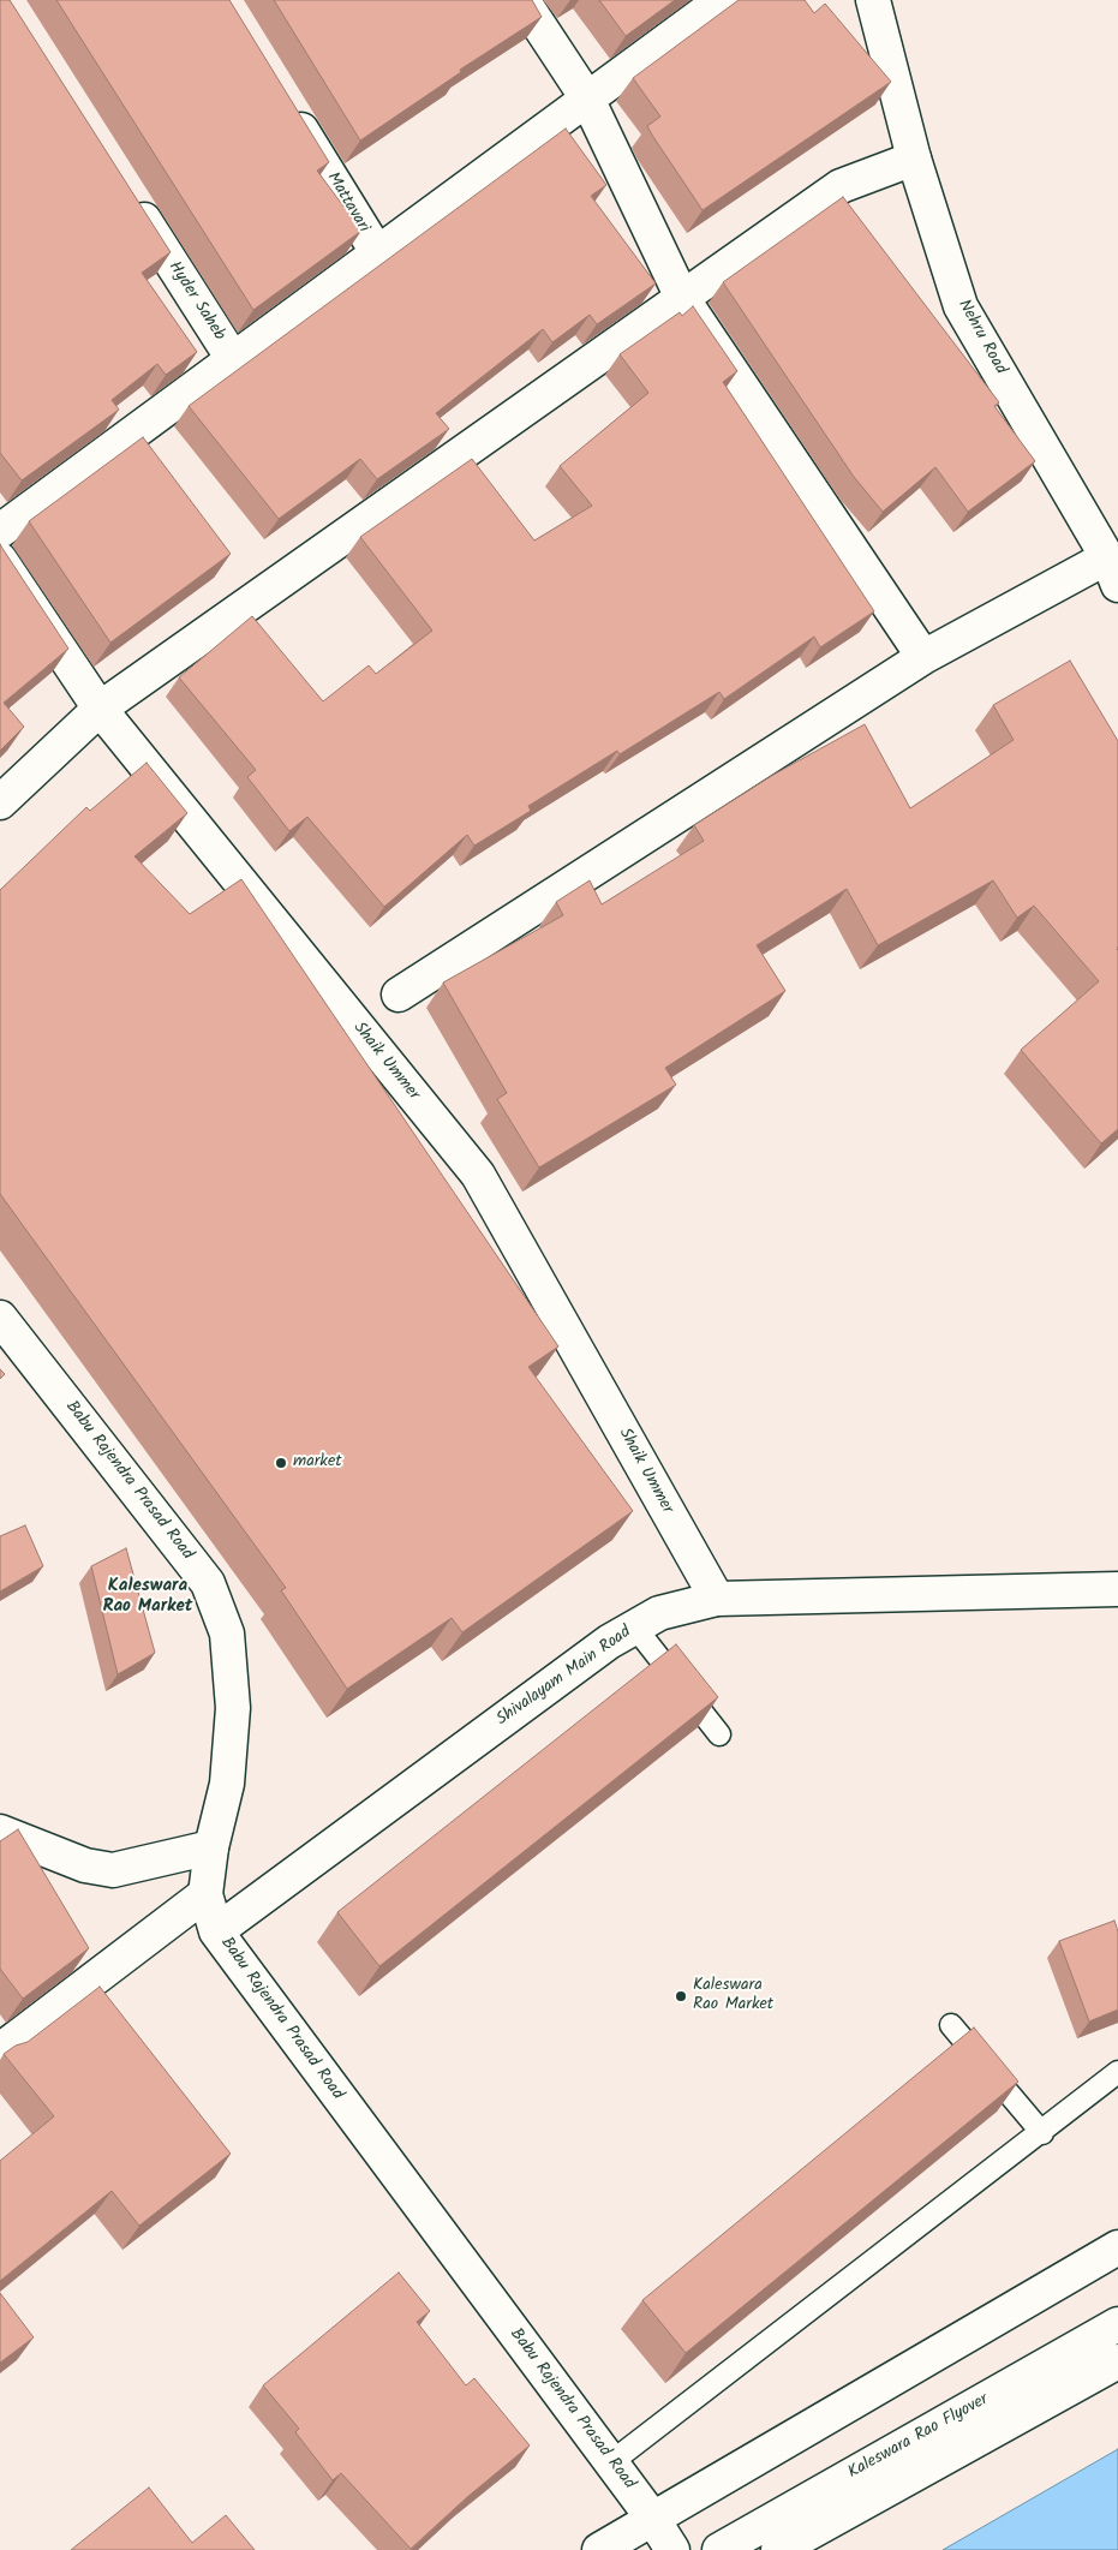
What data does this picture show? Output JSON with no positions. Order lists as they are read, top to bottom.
{
  "streets": {
    "street": [
      "Mattavari",
      "Hyder Saheb",
      "Nehru Road",
      "Shaik Ummer",
      "Babu Rajendra Prasad Road",
      "Shivalayam Main Road",
      "Kaleswara Rao Flyover"
    ]
  },
  "crossings": [
    ["Shaik Ummer", "Shivalayam Main Road"],
    ["Babu Rajendra Prasad Road", "Shivalayam Main Road"]
  ],
  "districts": ["Kaleswara Rao Market"],
  "places": ["market", "Kaleswara Rao Market"]
}
